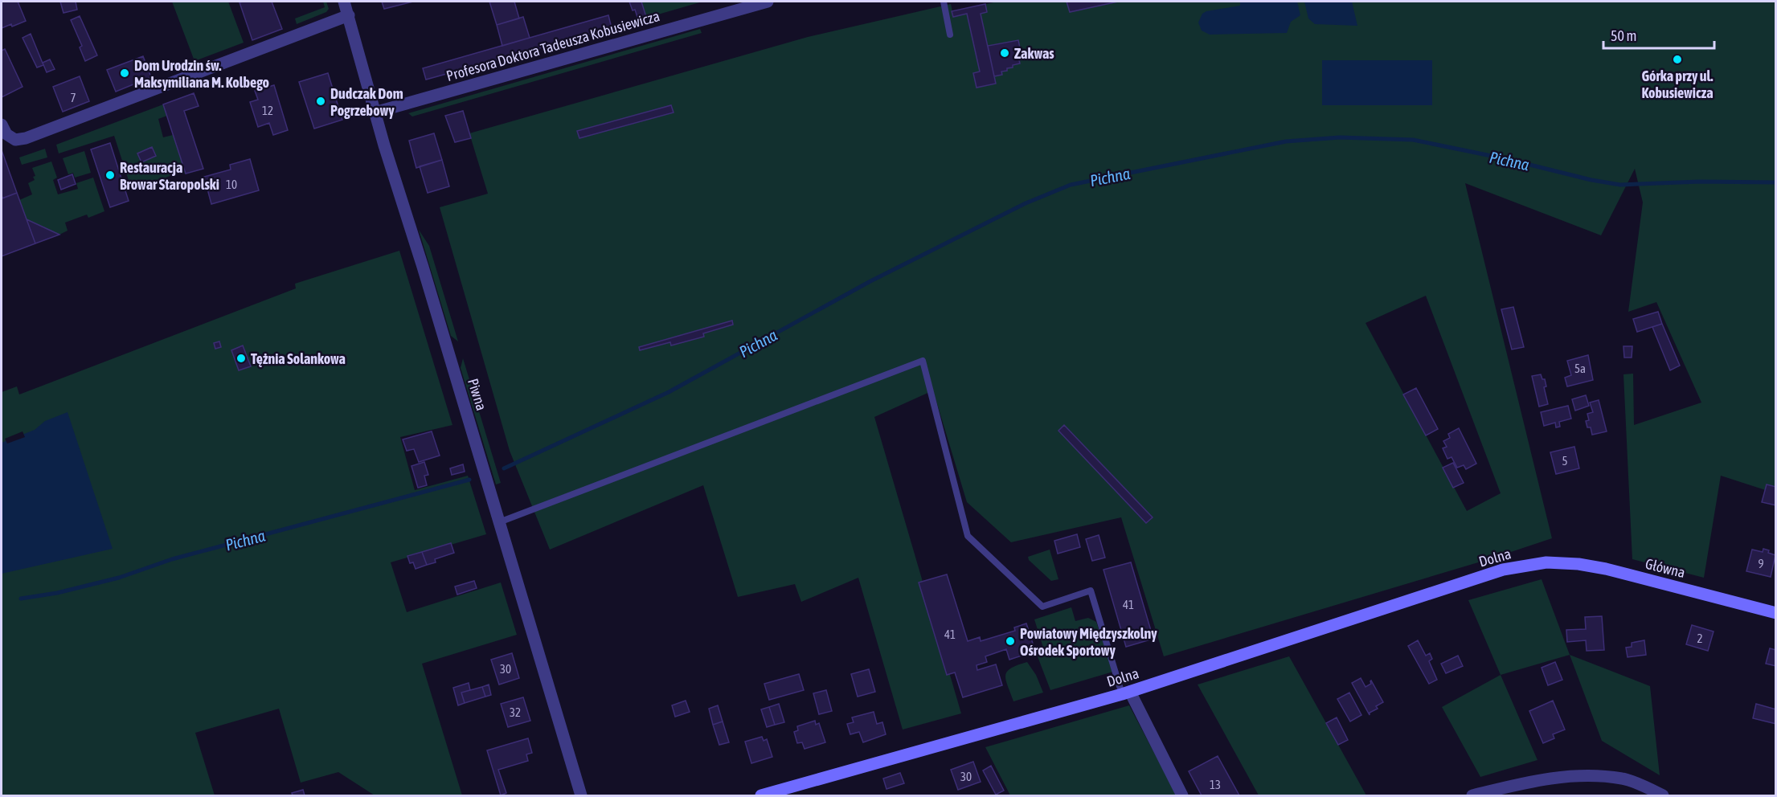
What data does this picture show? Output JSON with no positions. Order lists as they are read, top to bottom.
{
  "streets": {
    "street": [
      "Profesora Doktora Tadeusza Kobusiewicza",
      "Piwna",
      "Dolna",
      "Główna"
    ]
  },
  "crossings": [
    ["Profesora Doktora Tadeusza Kobusiewicza", "Piwna"],
    ["Dolna", "Główna"]
  ],
  "water": ["Pichna"],
  "places": [
    "Zakwas",
    "Górka przy ul. Kobusiewicza",
    "Dom Urodzin św. Maksymiliana M. Kolbego",
    "Dudczak Dom Pogrzebowy",
    "Restauracja Browar Staropolski",
    "Tężnia Solankowa",
    "Powiatowy Międzyszkolny Ośrodek Sportowy"
  ],
  "house_numbers": [
    "7",
    "12",
    "10",
    "5a",
    "5",
    "9",
    "41",
    "41",
    "2",
    "30",
    "32",
    "30",
    "13"
  ],
  "scale_bar": "50 m"
}
